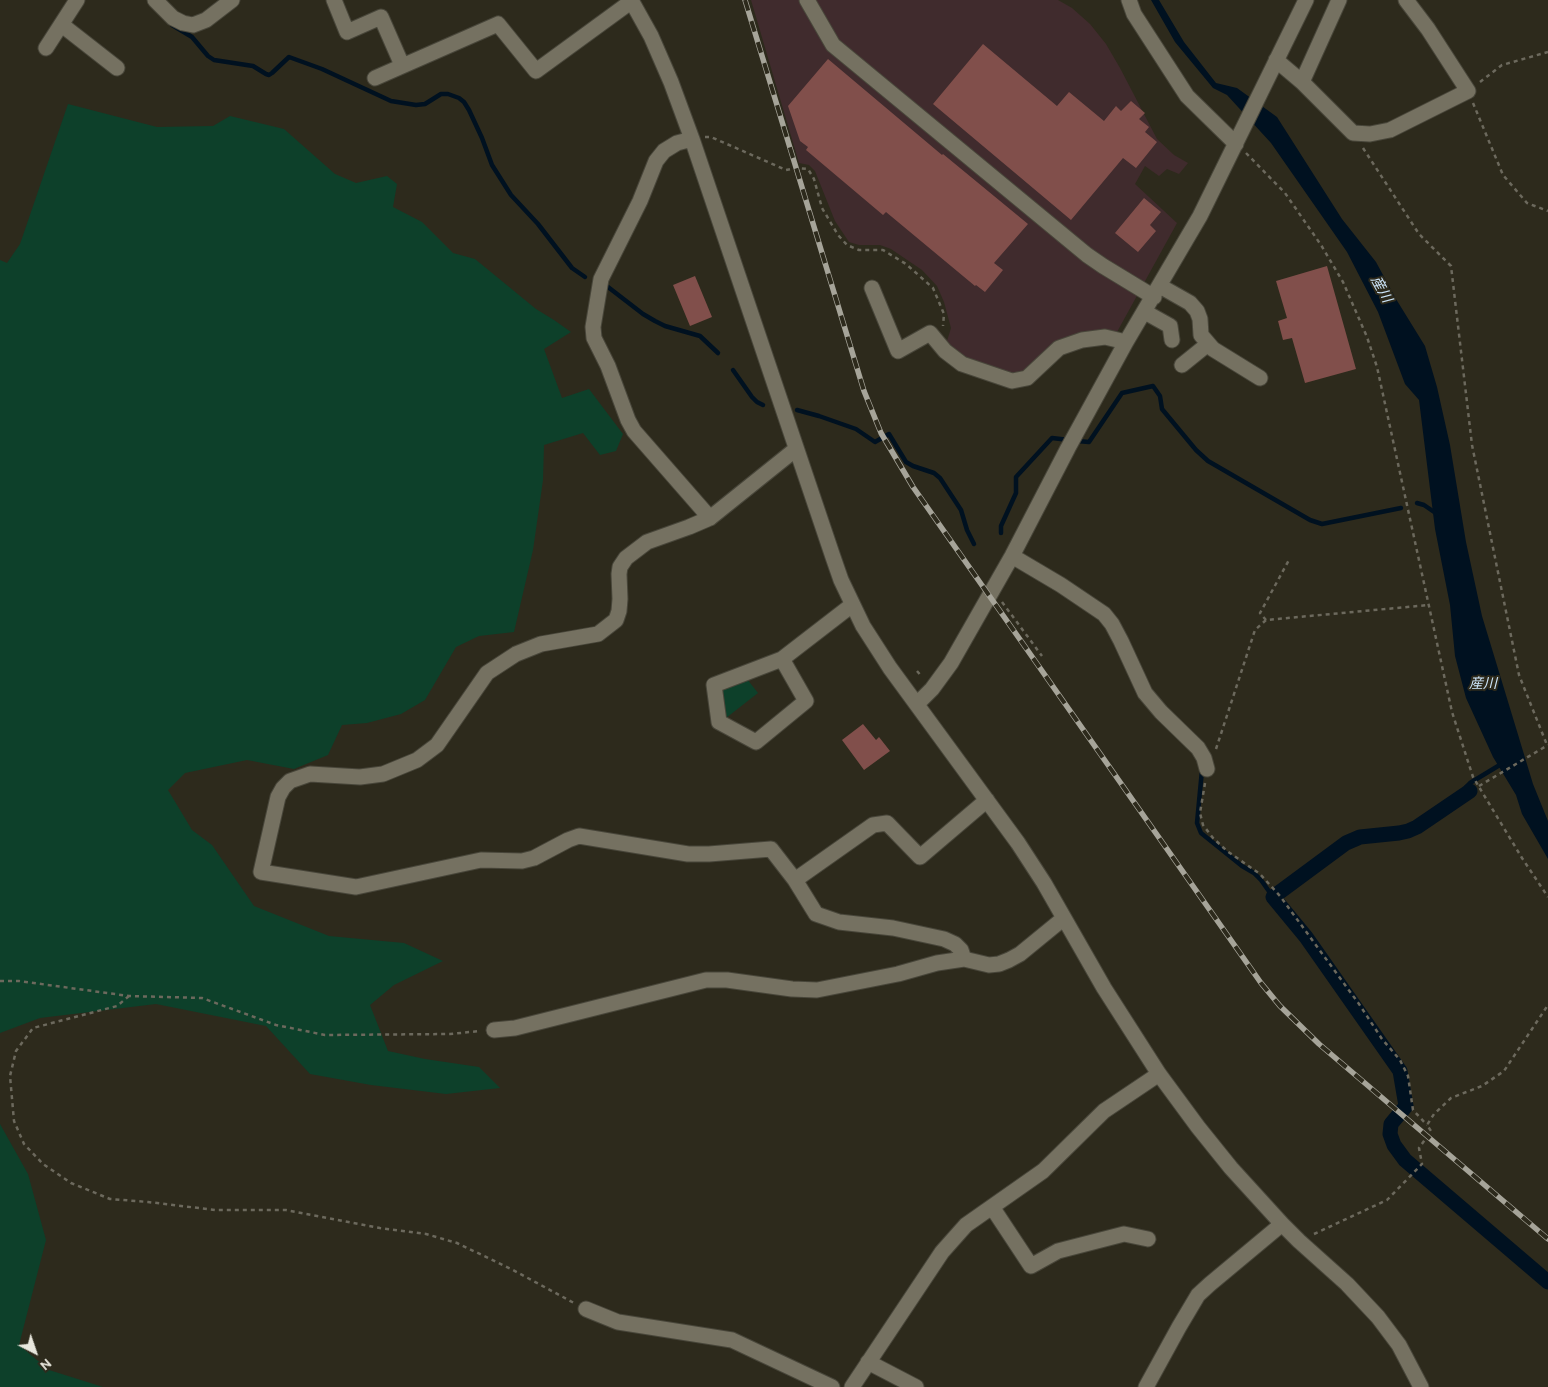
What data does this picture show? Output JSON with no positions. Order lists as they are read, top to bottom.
{
  "water": ["産川"],
  "north": "bottom right"
}
